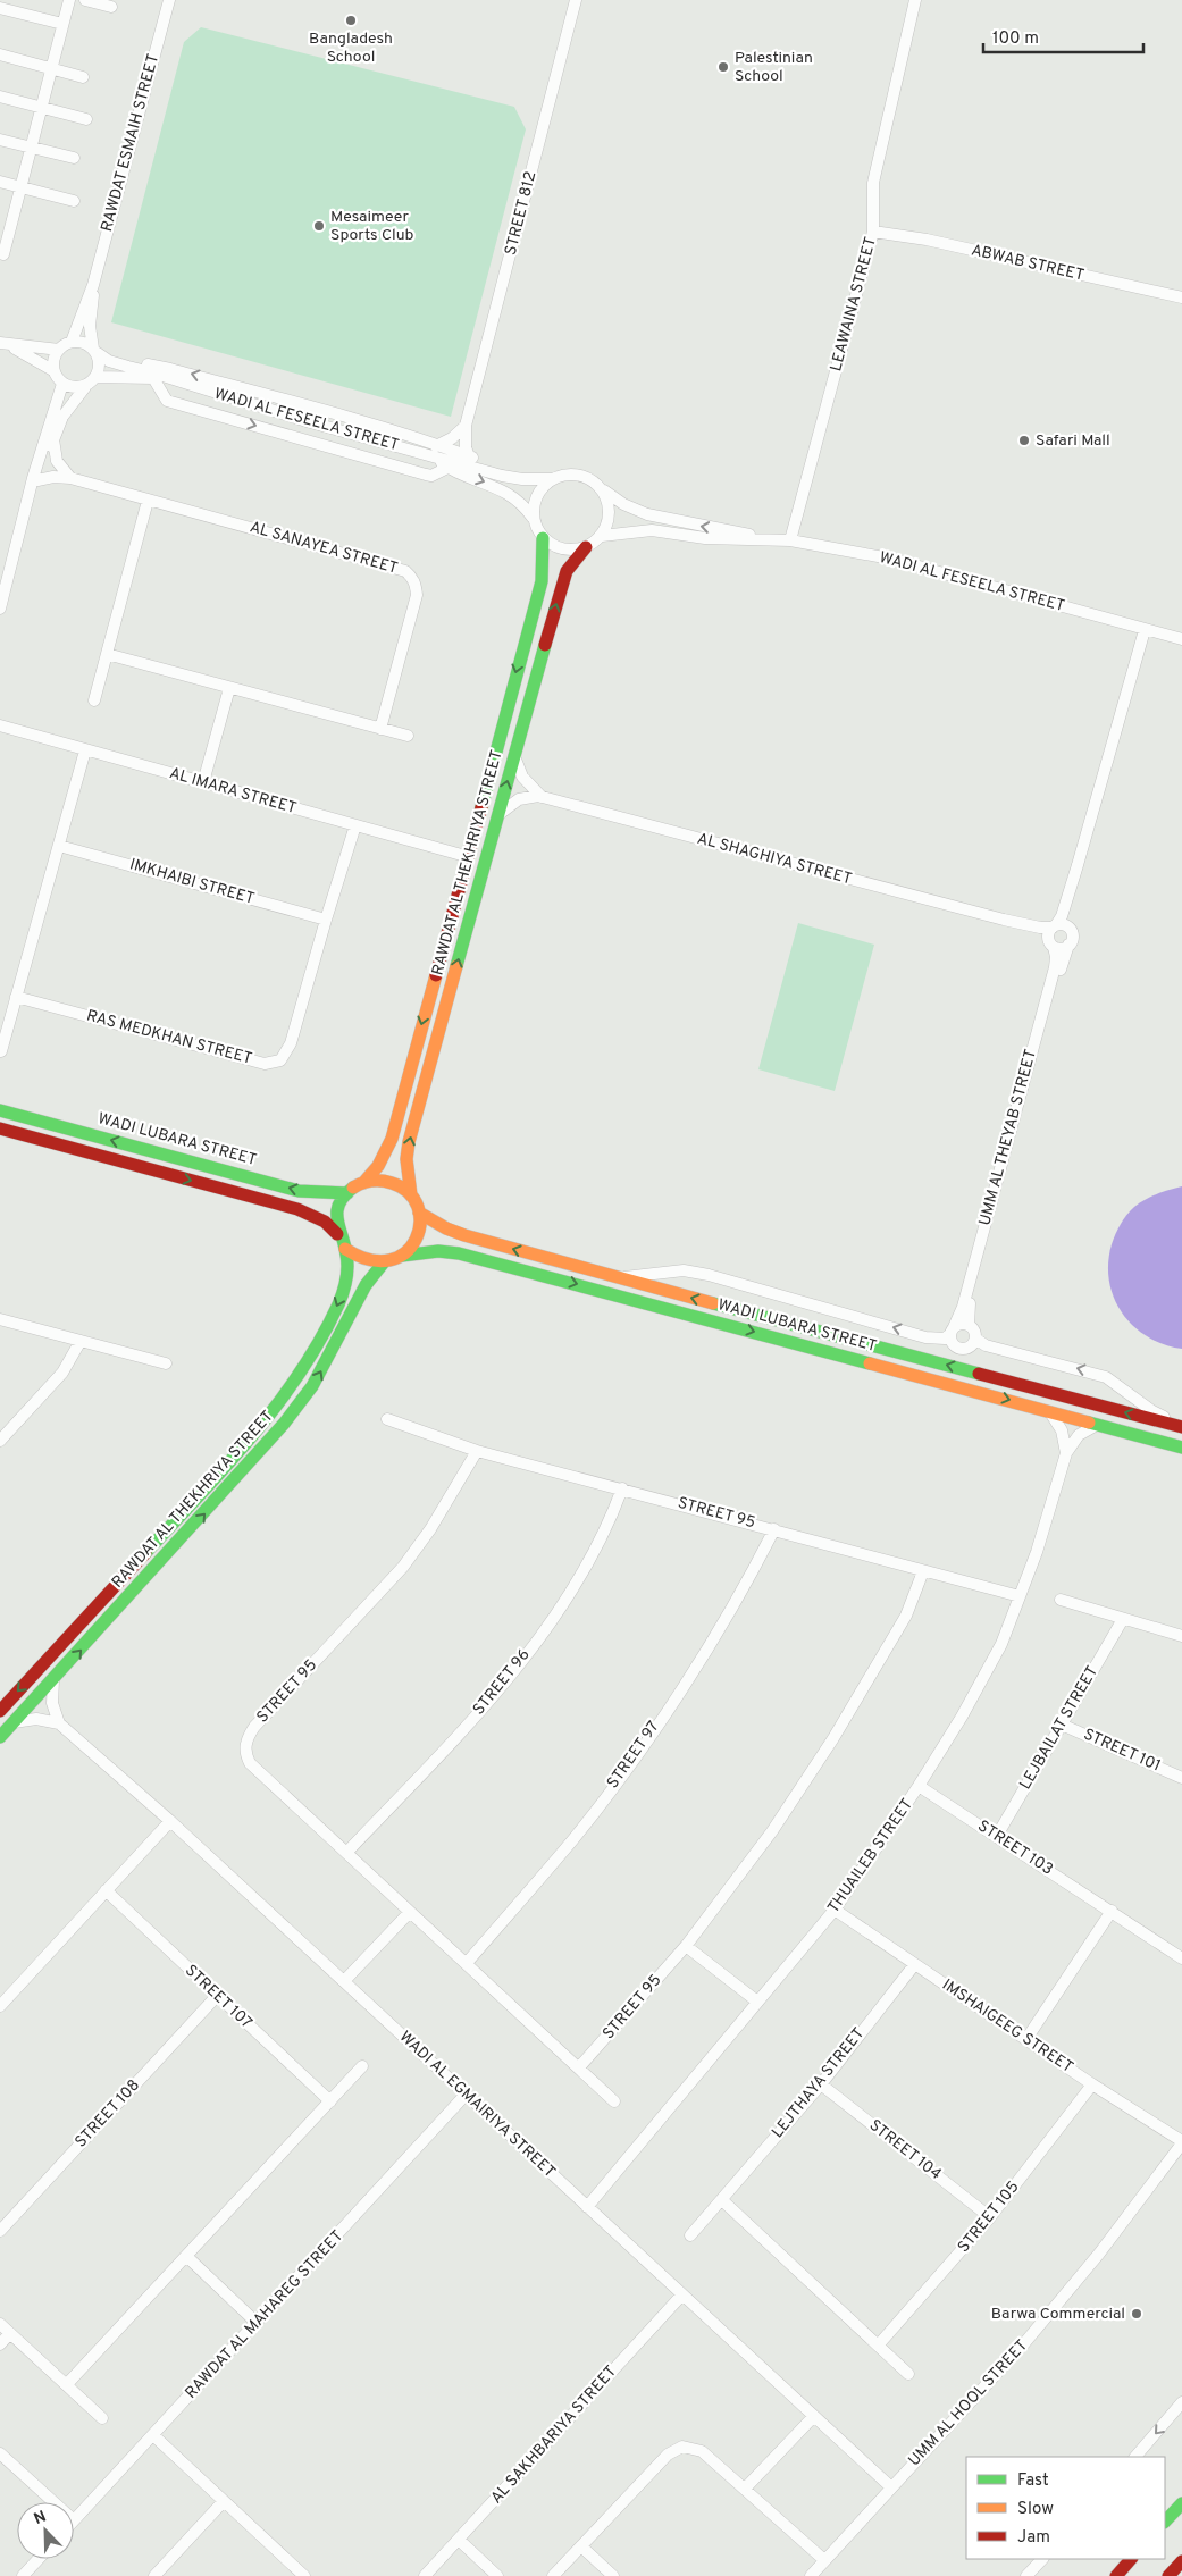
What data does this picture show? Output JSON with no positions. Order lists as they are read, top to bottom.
{
  "streets": {
    "main road": ["RAWDAT AL THEKHRIYA STREET", "WADI LUBARA STREET"],
    "street": [
      "RAWDAT ESMAIH STREET",
      "STREET 812",
      "ABWAB STREET",
      "LEAWAINA STREET",
      "WADI AL FESEELA STREET",
      "AL SANAYEA STREET",
      "AL IMARA STREET",
      "AL SHAGHIYA STREET",
      "IMKHAIBI STREET",
      "RAS MEDKHAN STREET",
      "UMM AL THEYAB STREET",
      "STREET 95",
      "STREET 96",
      "LEJBAILAT STREET",
      "STREET 101",
      "STREET 97",
      "STREET 103",
      "THUAILEB STREET",
      "STREET 107",
      "IMSHAIGEEG STREET",
      "LEJTHAYA STREET",
      "WADI AL EGMAIRIYA STREET",
      "STREET 108",
      "STREET 104",
      "STREET 105",
      "RAWDAT AL MAHAREG STREET",
      "UMM AL HOOL STREET",
      "AL SAKHBARIYA STREET"
    ]
  },
  "crossings": [
    ["RAWDAT ESMAIH STREET", "WADI AL FESEELA STREET"],
    ["ABWAB STREET", "LEAWAINA STREET"],
    ["LEAWAINA STREET", "WADI AL FESEELA STREET"],
    ["WADI AL FESEELA STREET", "RAWDAT AL THEKHRIYA STREET"],
    ["AL IMARA STREET", "RAWDAT AL THEKHRIYA STREET"],
    ["AL IMARA STREET", "RAS MEDKHAN STREET"],
    ["AL SHAGHIYA STREET", "RAWDAT AL THEKHRIYA STREET"],
    ["AL SHAGHIYA STREET", "UMM AL THEYAB STREET"],
    ["RAWDAT AL THEKHRIYA STREET", "WADI LUBARA STREET"],
    ["IMKHAIBI STREET", "RAS MEDKHAN STREET"],
    ["WADI LUBARA STREET", "THUAILEB STREET"],
    ["STREET 95", "STREET 96"],
    ["STREET 95", "STREET 97"],
    ["STREET 95", "THUAILEB STREET"],
    ["LEJBAILAT STREET", "STREET 101"],
    ["LEJBAILAT STREET", "STREET 103"],
    ["STREET 103", "THUAILEB STREET"],
    ["THUAILEB STREET", "IMSHAIGEEG STREET"],
    ["THUAILEB STREET", "WADI AL EGMAIRIYA STREET"],
    ["STREET 107", "STREET 108"],
    ["IMSHAIGEEG STREET", "LEJTHAYA STREET"],
    ["IMSHAIGEEG STREET", "STREET 105"],
    ["IMSHAIGEEG STREET", "UMM AL HOOL STREET"],
    ["LEJTHAYA STREET", "STREET 104"],
    ["WADI AL EGMAIRIYA STREET", "RAWDAT AL MAHAREG STREET"],
    ["WADI AL EGMAIRIYA STREET", "UMM AL HOOL STREET"],
    ["WADI AL EGMAIRIYA STREET", "AL SAKHBARIYA STREET"],
    ["STREET 104", "STREET 105"]
  ],
  "places": [
    "Bangladesh School",
    "Palestinian School",
    "Mesaimeer Sports Club",
    "Safari Mall",
    "Barwa Commercial"
  ],
  "legend": ["Fast", "Slow", "Jam"],
  "scale_bar": "100 m",
  "north": "top left"
}
